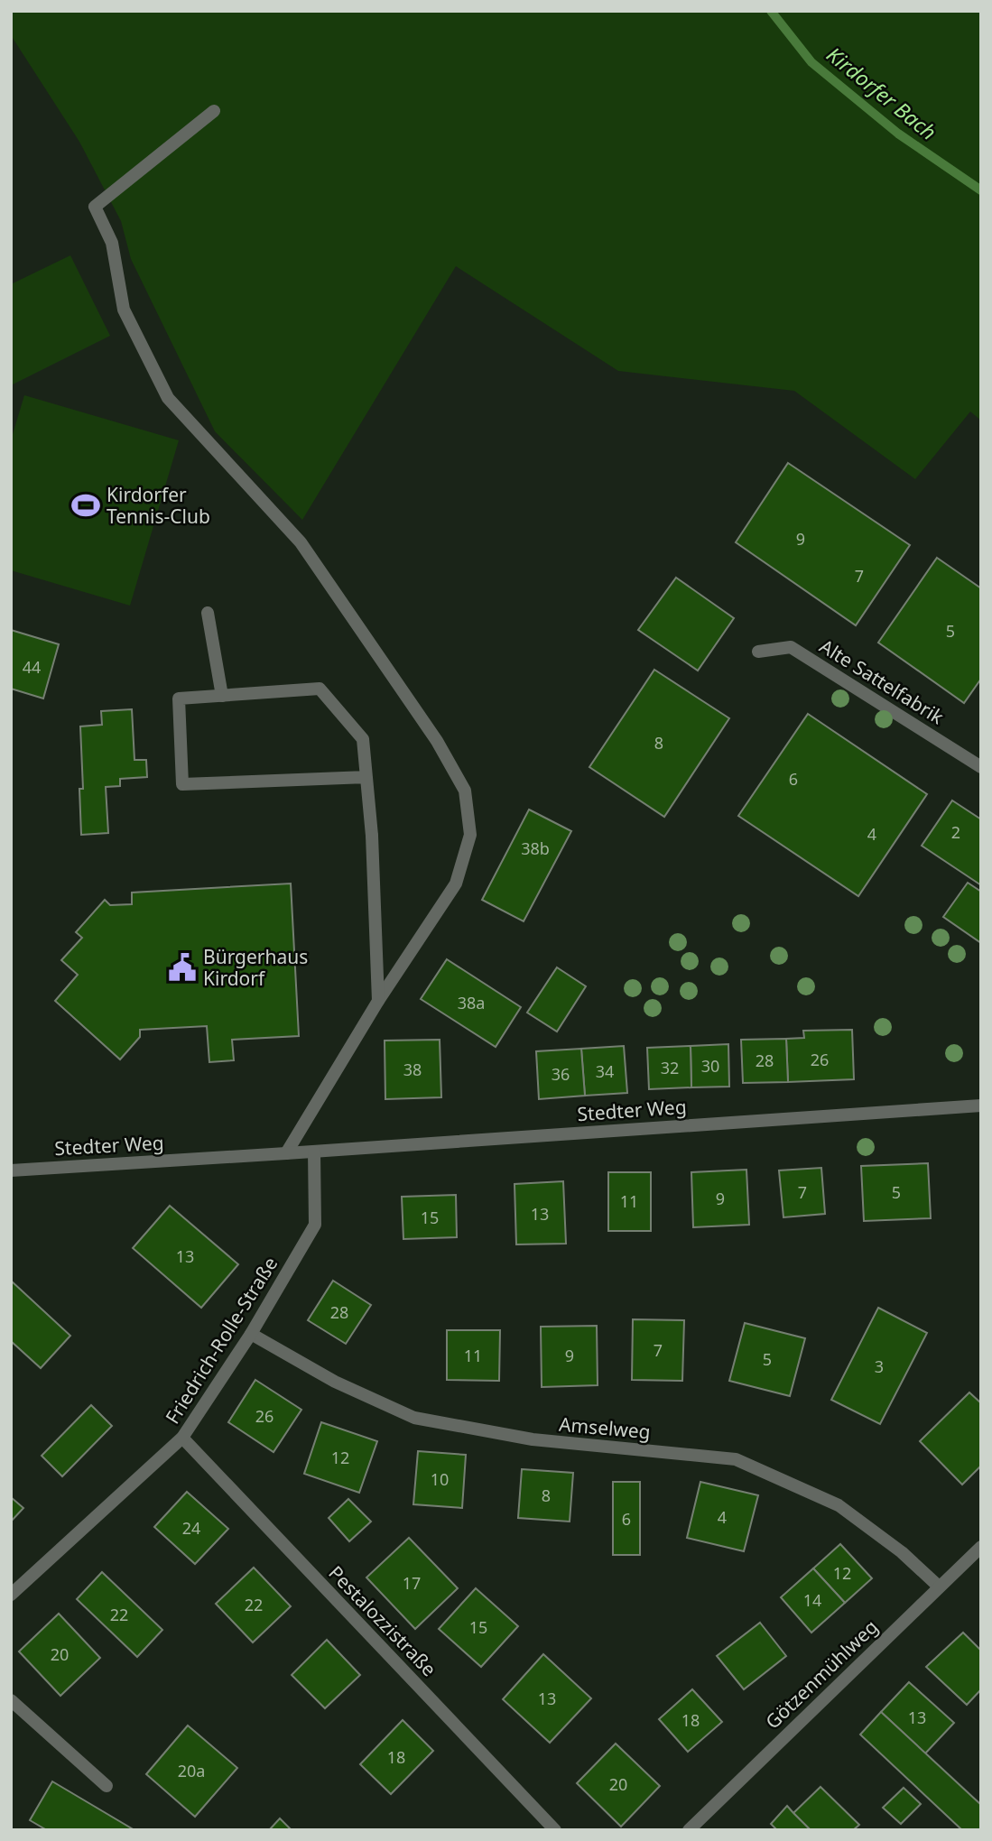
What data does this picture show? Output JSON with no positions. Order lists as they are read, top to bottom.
{
  "streets": {
    "street": [
      "Alte Sattelfabrik",
      "Stedter Weg",
      "Friedrich-Rolle-Straße",
      "Amselweg",
      "Pestalozzistraße",
      "Götzenmühlweg"
    ]
  },
  "crossings": [
    ["Stedter Weg", "Friedrich-Rolle-Straße"],
    ["Friedrich-Rolle-Straße", "Amselweg"],
    ["Friedrich-Rolle-Straße", "Pestalozzistraße"],
    ["Amselweg", "Götzenmühlweg"]
  ],
  "water": ["Kirdorfer Bach"],
  "places": {
    "sports": ["Kirdorfer Tennis-Club"],
    "public building": ["Bürgerhaus Kirdorf"]
  },
  "house_numbers": [
    "9",
    "7",
    "5",
    "44",
    "8",
    "6",
    "2",
    "4",
    "38b",
    "38a",
    "26",
    "28",
    "30",
    "32",
    "38",
    "34",
    "36",
    "7",
    "5",
    "9",
    "11",
    "13",
    "15",
    "13",
    "28",
    "7",
    "11",
    "9",
    "5",
    "3",
    "26",
    "12",
    "10",
    "8",
    "4",
    "6",
    "24",
    "12",
    "17",
    "14",
    "22",
    "22",
    "15",
    "20",
    "13",
    "13",
    "18",
    "18",
    "20a",
    "20"
  ]
}
